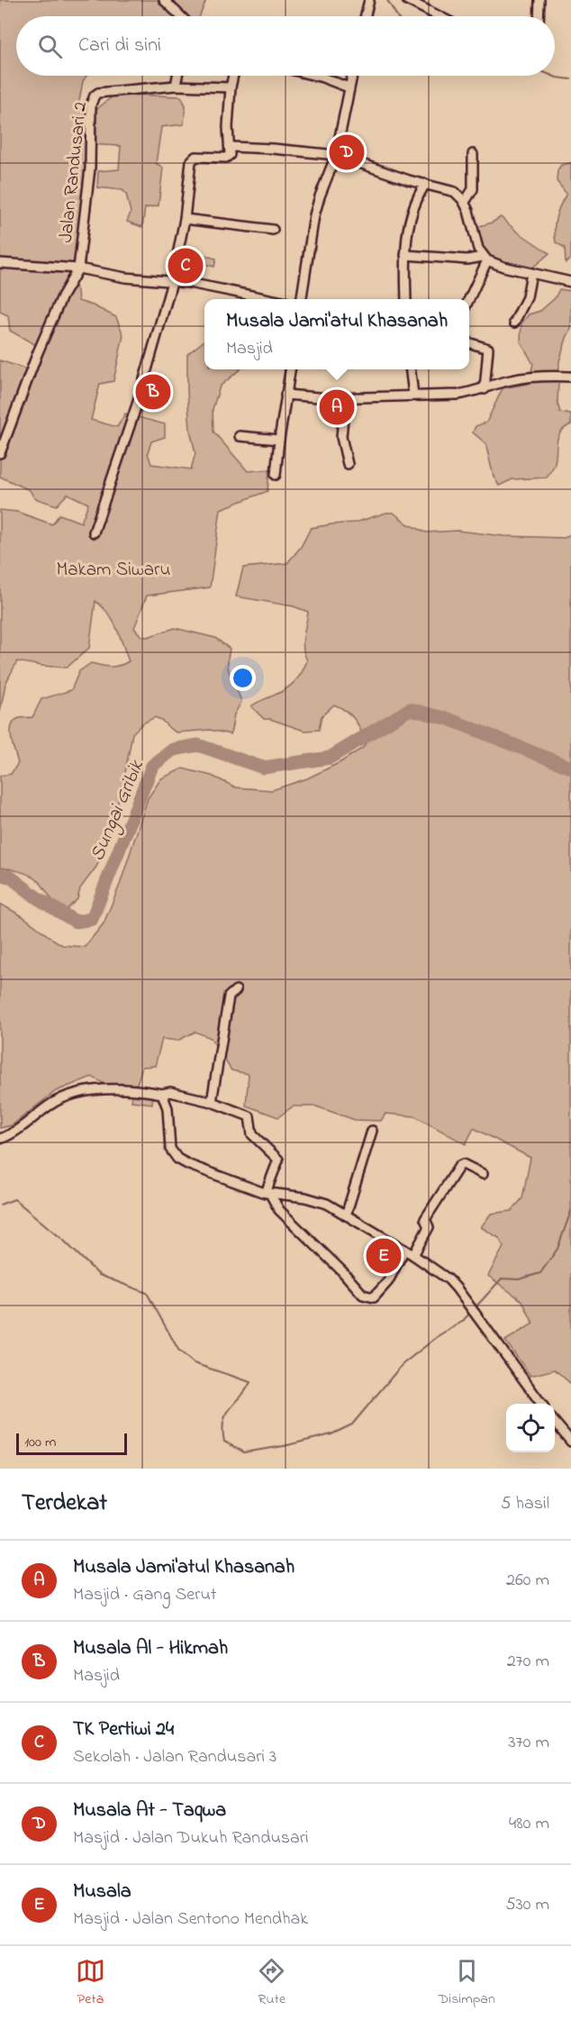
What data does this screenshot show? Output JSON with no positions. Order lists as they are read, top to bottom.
{
  "streets": {
    "street": ["Jalan Randusari 2"]
  },
  "water": ["Sungai Gribik"],
  "parks": ["Makam Siwaru"],
  "scale_bar": "100 m",
  "page": {
    "search": "Cari di sini",
    "pins": [
      "D",
      "C",
      "B",
      "A",
      "E"
    ],
    "popup": ["Musala Jami'atul Khasanah", "Masjid"],
    "scale": "100 m",
    "heading": ["Terdekat", "5 hasil"],
    "list": [
      {
        "mark": "A",
        "name": "Musala Jami'atul Khasanah",
        "note": "Masjid · Gang Serut",
        "value": "260 m"
      },
      {
        "mark": "B",
        "name": "Musala Al - Hikmah",
        "note": "Masjid",
        "value": "270 m"
      },
      {
        "mark": "C",
        "name": "TK Pertiwi 24",
        "note": "Sekolah · Jalan Randusari 3",
        "value": "370 m"
      },
      {
        "mark": "D",
        "name": "Musala At - Taqwa",
        "note": "Masjid · Jalan Dukuh Randusari",
        "value": "480 m"
      },
      {
        "mark": "E",
        "name": "Musala",
        "note": "Masjid · Jalan Sentono Mendhak",
        "value": "530 m"
      }
    ],
    "nav": ["Peta", "Rute", "Disimpan"]
  }
}
